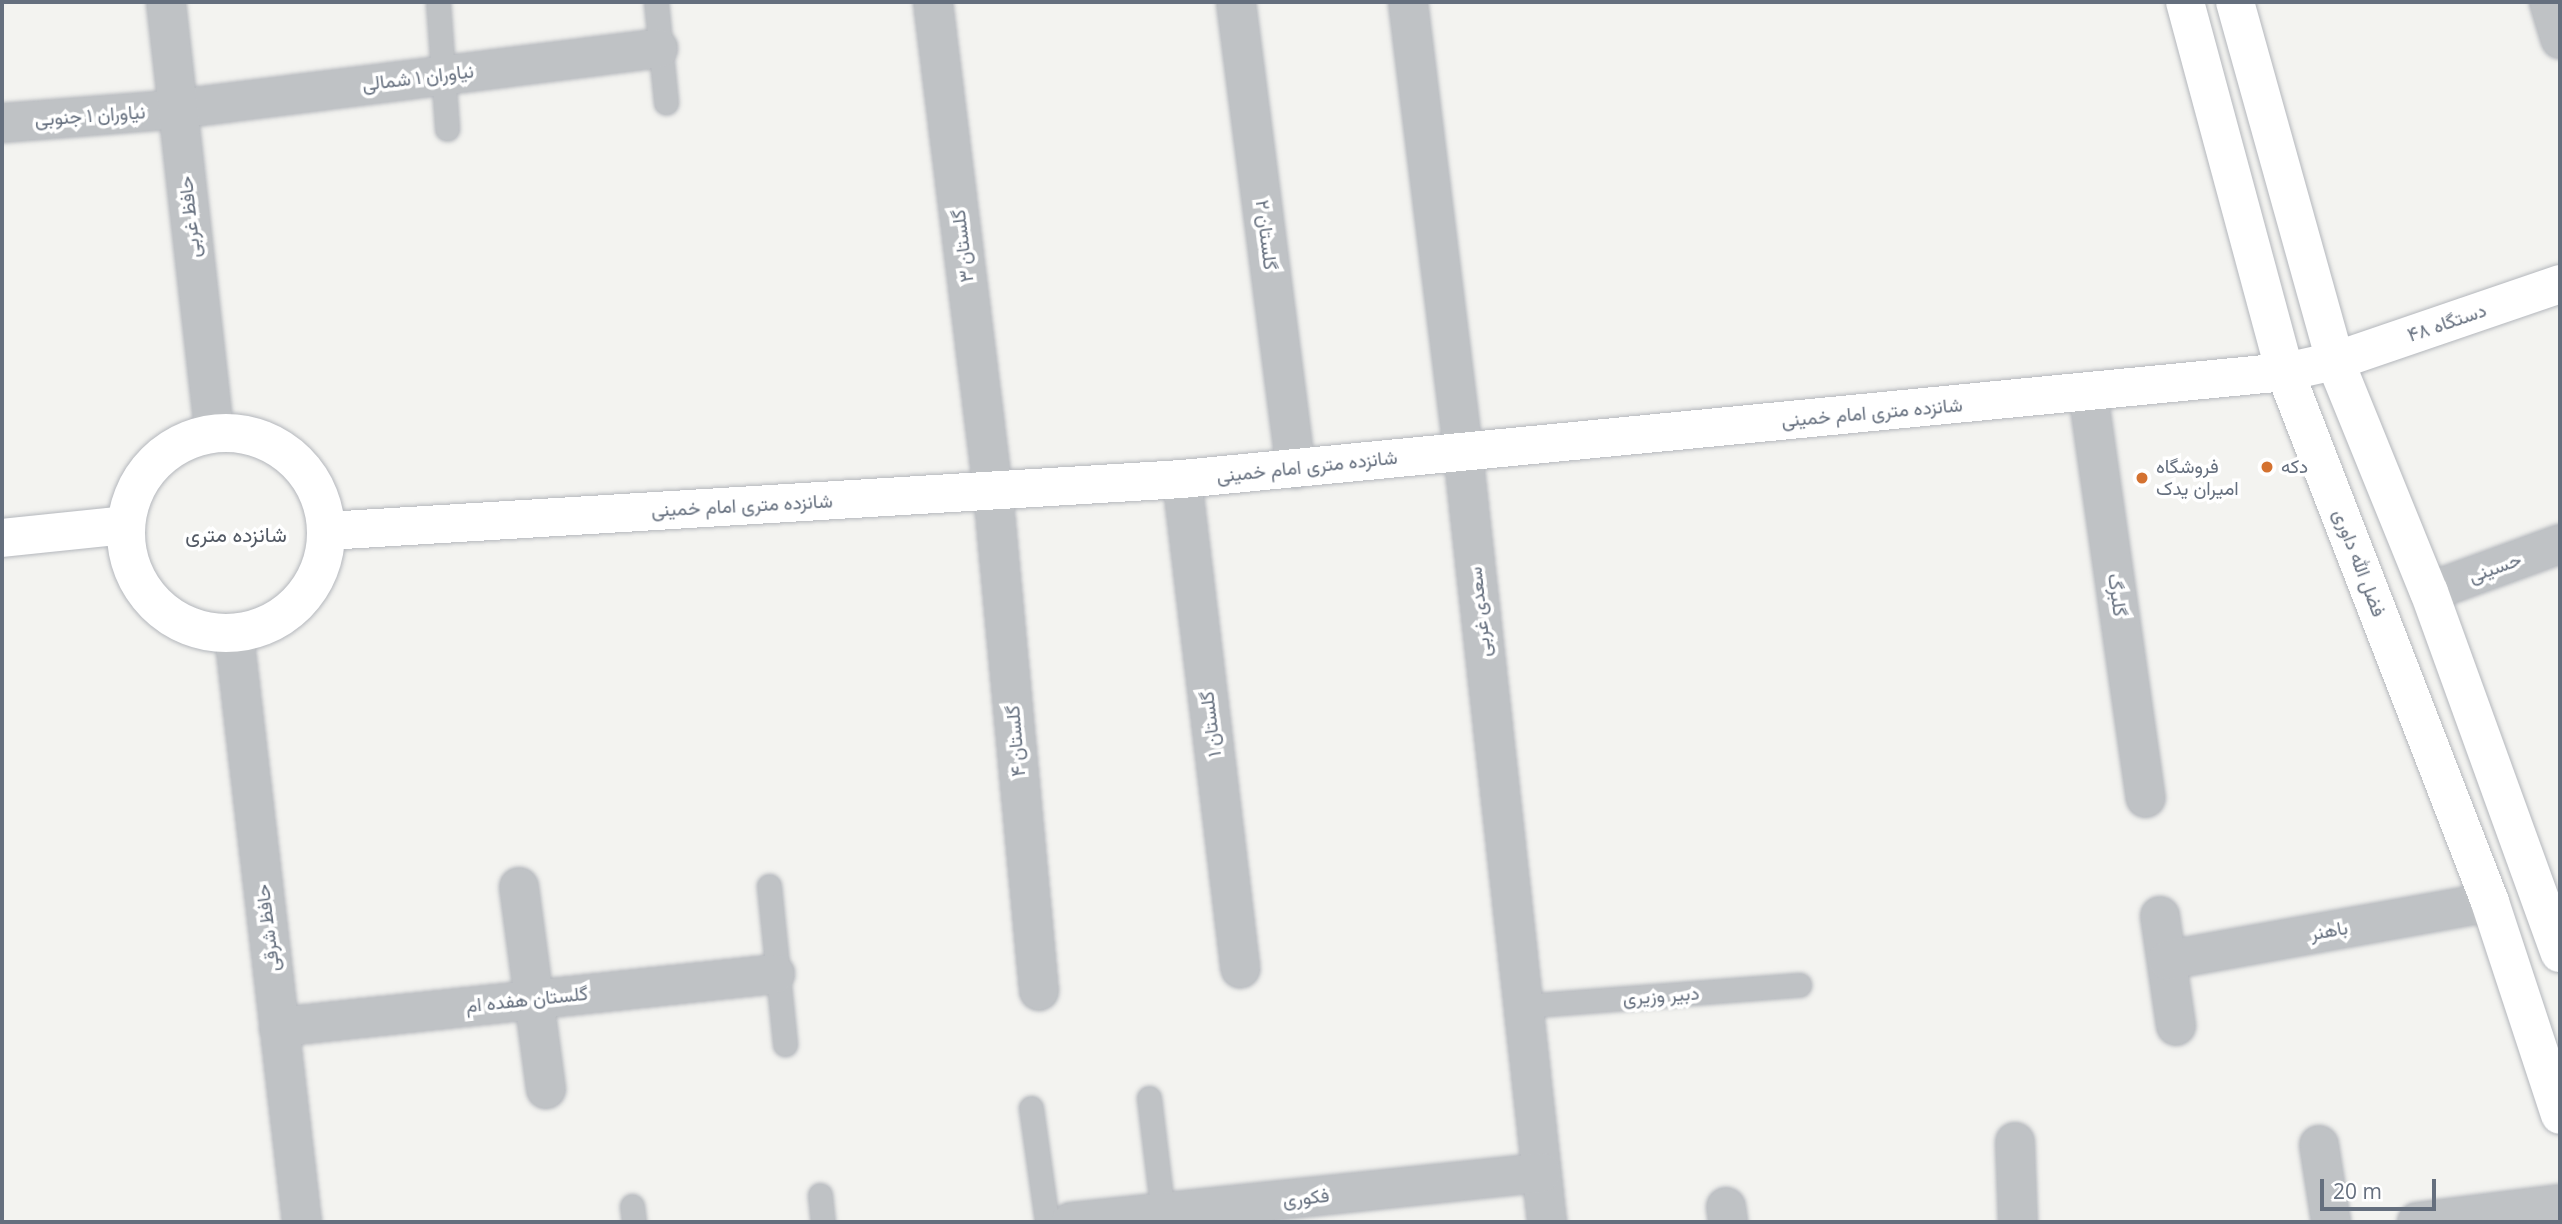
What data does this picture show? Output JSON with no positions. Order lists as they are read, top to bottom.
{
  "streets": {
    "main road": ["۴۸ دستگاه", "شانزده متری امام خمینی", "فضل الله داوری"],
    "street": [
      "نیاوران ۱ شمالی",
      "نیاوران ۱ جنوبی",
      "حافظ غربی",
      "گلستان ۲",
      "گلستان ۳",
      "حسینی",
      "گلبرگ",
      "سعدی غربی",
      "گلستان ۱",
      "گلستان ۴",
      "حافظ شرقی",
      "باهنر",
      "گلستان هفده ام",
      "فکوری"
    ],
    "lane": ["دبیر وزیری"]
  },
  "crossings": [
    ["نیاوران ۱ شمالی", "نیاوران ۱ جنوبی"],
    ["نیاوران ۱ شمالی", "حافظ غربی"],
    ["نیاوران ۱ جنوبی", "حافظ غربی"],
    ["حافظ غربی", "شانزده متری امام خمینی"],
    ["حافظ غربی", "حافظ شرقی"],
    ["گلستان ۲", "شانزده متری امام خمینی"],
    ["گلستان ۳", "شانزده متری امام خمینی"],
    ["گلستان ۳", "گلستان ۴"],
    ["۴۸ دستگاه", "شانزده متری امام خمینی"],
    ["۴۸ دستگاه", "فضل الله داوری"],
    ["شانزده متری امام خمینی", "فضل الله داوری"],
    ["شانزده متری امام خمینی", "گلبرگ"],
    ["شانزده متری امام خمینی", "سعدی غربی"],
    ["شانزده متری امام خمینی", "گلستان ۱"],
    ["شانزده متری امام خمینی", "گلستان ۴"],
    ["شانزده متری امام خمینی", "حافظ شرقی"],
    ["فضل الله داوری", "باهنر"],
    ["سعدی غربی", "دبیر وزیری"],
    ["سعدی غربی", "فکوری"],
    ["حافظ شرقی", "گلستان هفده ام"]
  ],
  "districts": ["شانزده متری"],
  "places": ["دکه", "فروشگاه امیران یدک"],
  "scale_bar": "20 m"
}
